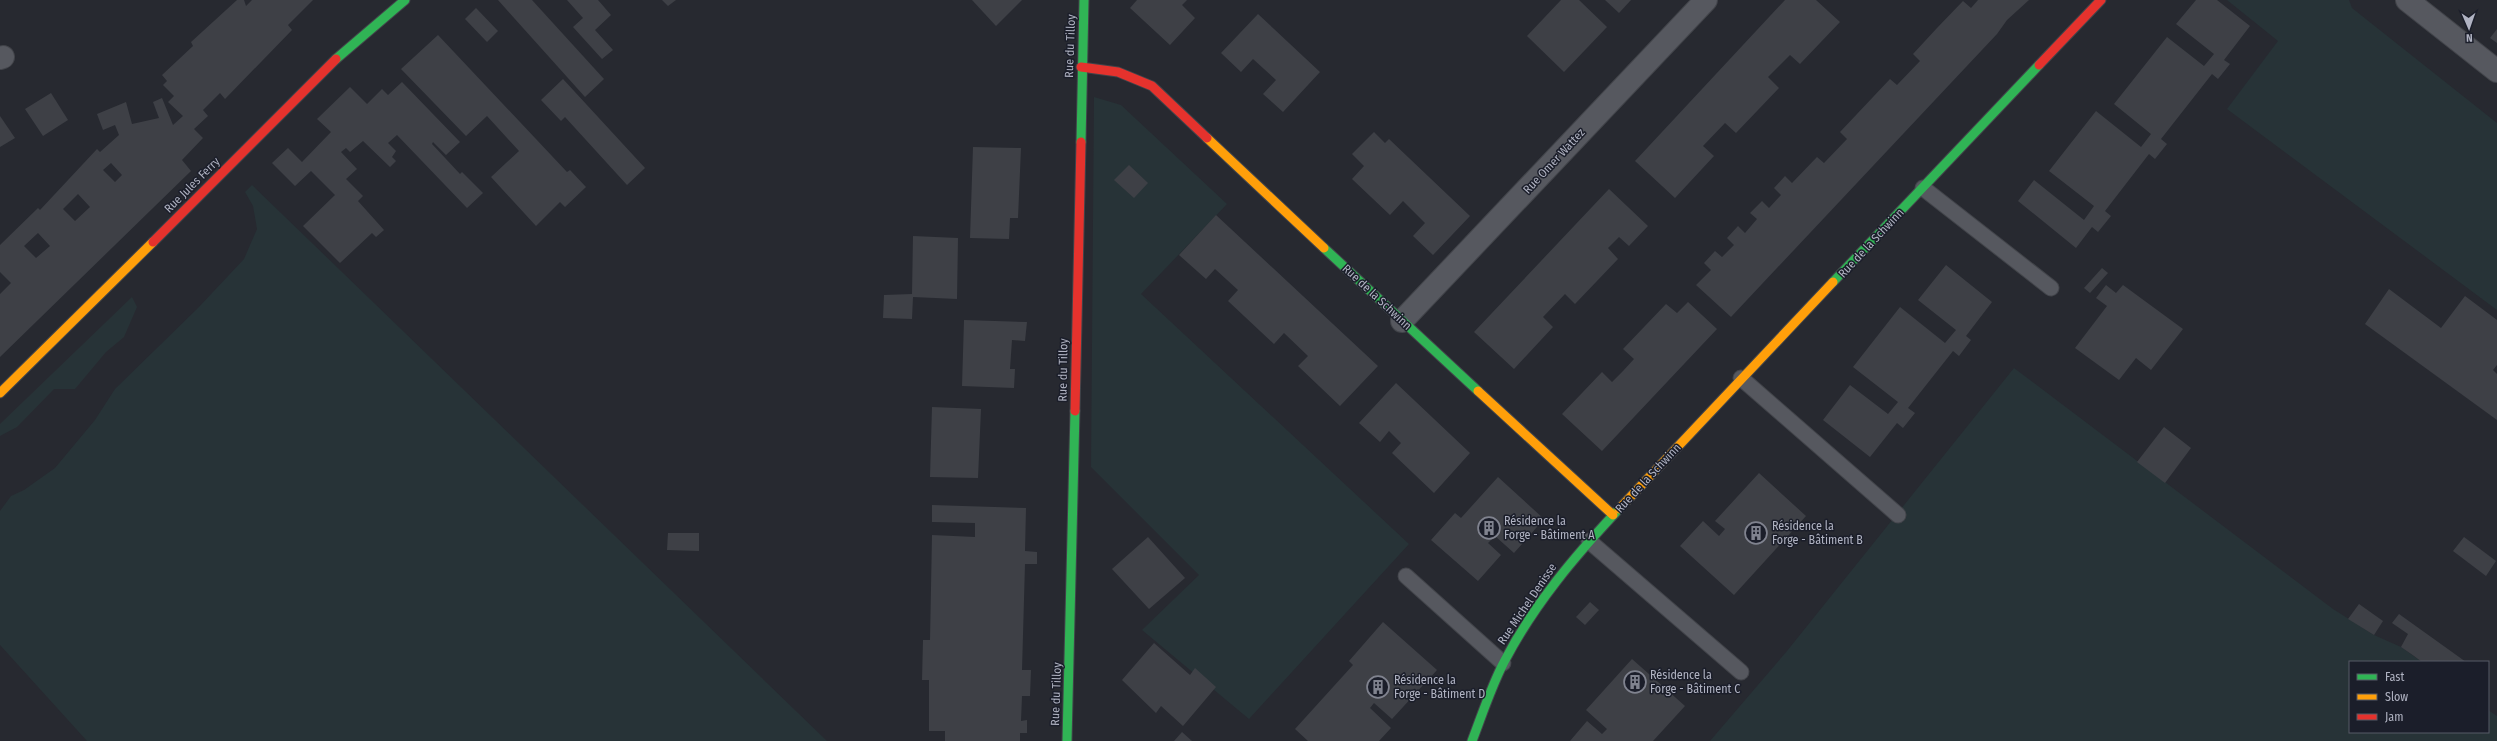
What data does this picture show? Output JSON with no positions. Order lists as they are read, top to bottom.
{
  "streets": {
    "street": [
      "Rue du Tilloy",
      "Rue Omer Wattez",
      "Rue Jules Ferry",
      "Rue de la Schwinn",
      "Rue Michel Denisse"
    ]
  },
  "crossings": [
    ["Rue du Tilloy", "Rue de la Schwinn"],
    ["Rue Omer Wattez", "Rue de la Schwinn"],
    ["Rue de la Schwinn", "Rue Michel Denisse"]
  ],
  "places": {
    "building": [
      "Résidence la Forge - Bâtiment A",
      "Résidence la Forge - Bâtiment B",
      "Résidence la Forge - Bâtiment C",
      "Résidence la Forge - Bâtiment D"
    ]
  },
  "legend": ["Fast", "Slow", "Jam"],
  "north": "bottom"
}
